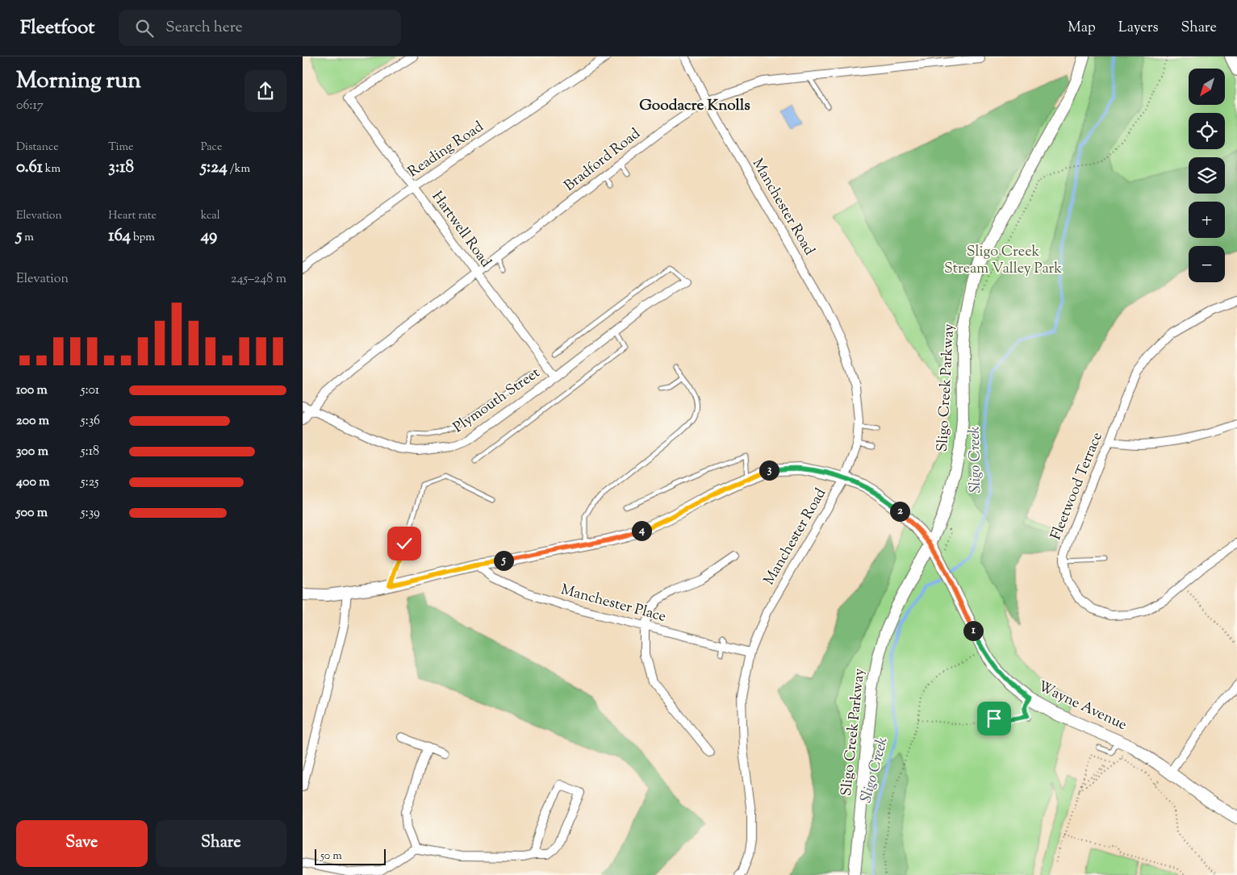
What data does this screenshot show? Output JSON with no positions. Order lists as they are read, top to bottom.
{
  "streets": {
    "street": [
      "Reading Road",
      "Bradford Road",
      "Manchester Road",
      "Hartwell Road",
      "Sligo Creek Parkway",
      "Plymouth Street",
      "Fleetwood Terrace",
      "Manchester Place",
      "Wayne Avenue"
    ]
  },
  "crossings": [
    ["Reading Road", "Hartwell Road"],
    ["Bradford Road", "Manchester Road"],
    ["Bradford Road", "Hartwell Road"],
    ["Bradford Road", "Plymouth Street"],
    ["Manchester Road", "Manchester Place"],
    ["Manchester Road", "Wayne Avenue"],
    ["Hartwell Road", "Plymouth Street"],
    ["Sligo Creek Parkway", "Wayne Avenue"],
    ["Manchester Place", "Wayne Avenue"]
  ],
  "districts": ["Goodacre Knolls"],
  "water": ["Sligo Creek"],
  "parks": ["Sligo Creek Stream Valley Park"],
  "scale_bar": "50 m",
  "north": "bottom left",
  "page": {
    "header": "Fleetfoot",
    "search": "Search here",
    "nav": ["Map", "Layers", "Share"],
    "heading": ["Morning run", "06:17"],
    "map_buttons": ["+", "−"],
    "stats": [
      ["Distance", "0.61 km"],
      ["Time", "3:18"],
      ["Pace", "5:24 /km"],
      ["Elevation", "5 m"],
      ["Heart rate", "164 bpm"],
      ["kcal", "49"]
    ],
    "chart": ["Elevation", "245–248 m"],
    "list": [
      {
        "name": "100 m",
        "note": "5:01"
      },
      {
        "name": "200 m",
        "note": "5:36"
      },
      {
        "name": "300 m",
        "note": "5:18"
      },
      {
        "name": "400 m",
        "note": "5:25"
      },
      {
        "name": "500 m",
        "note": "5:39"
      }
    ],
    "pins": [
      "3",
      "2",
      "4",
      "5",
      "1"
    ],
    "buttons": ["Save", "Share"],
    "scale": "50 m"
  }
}
